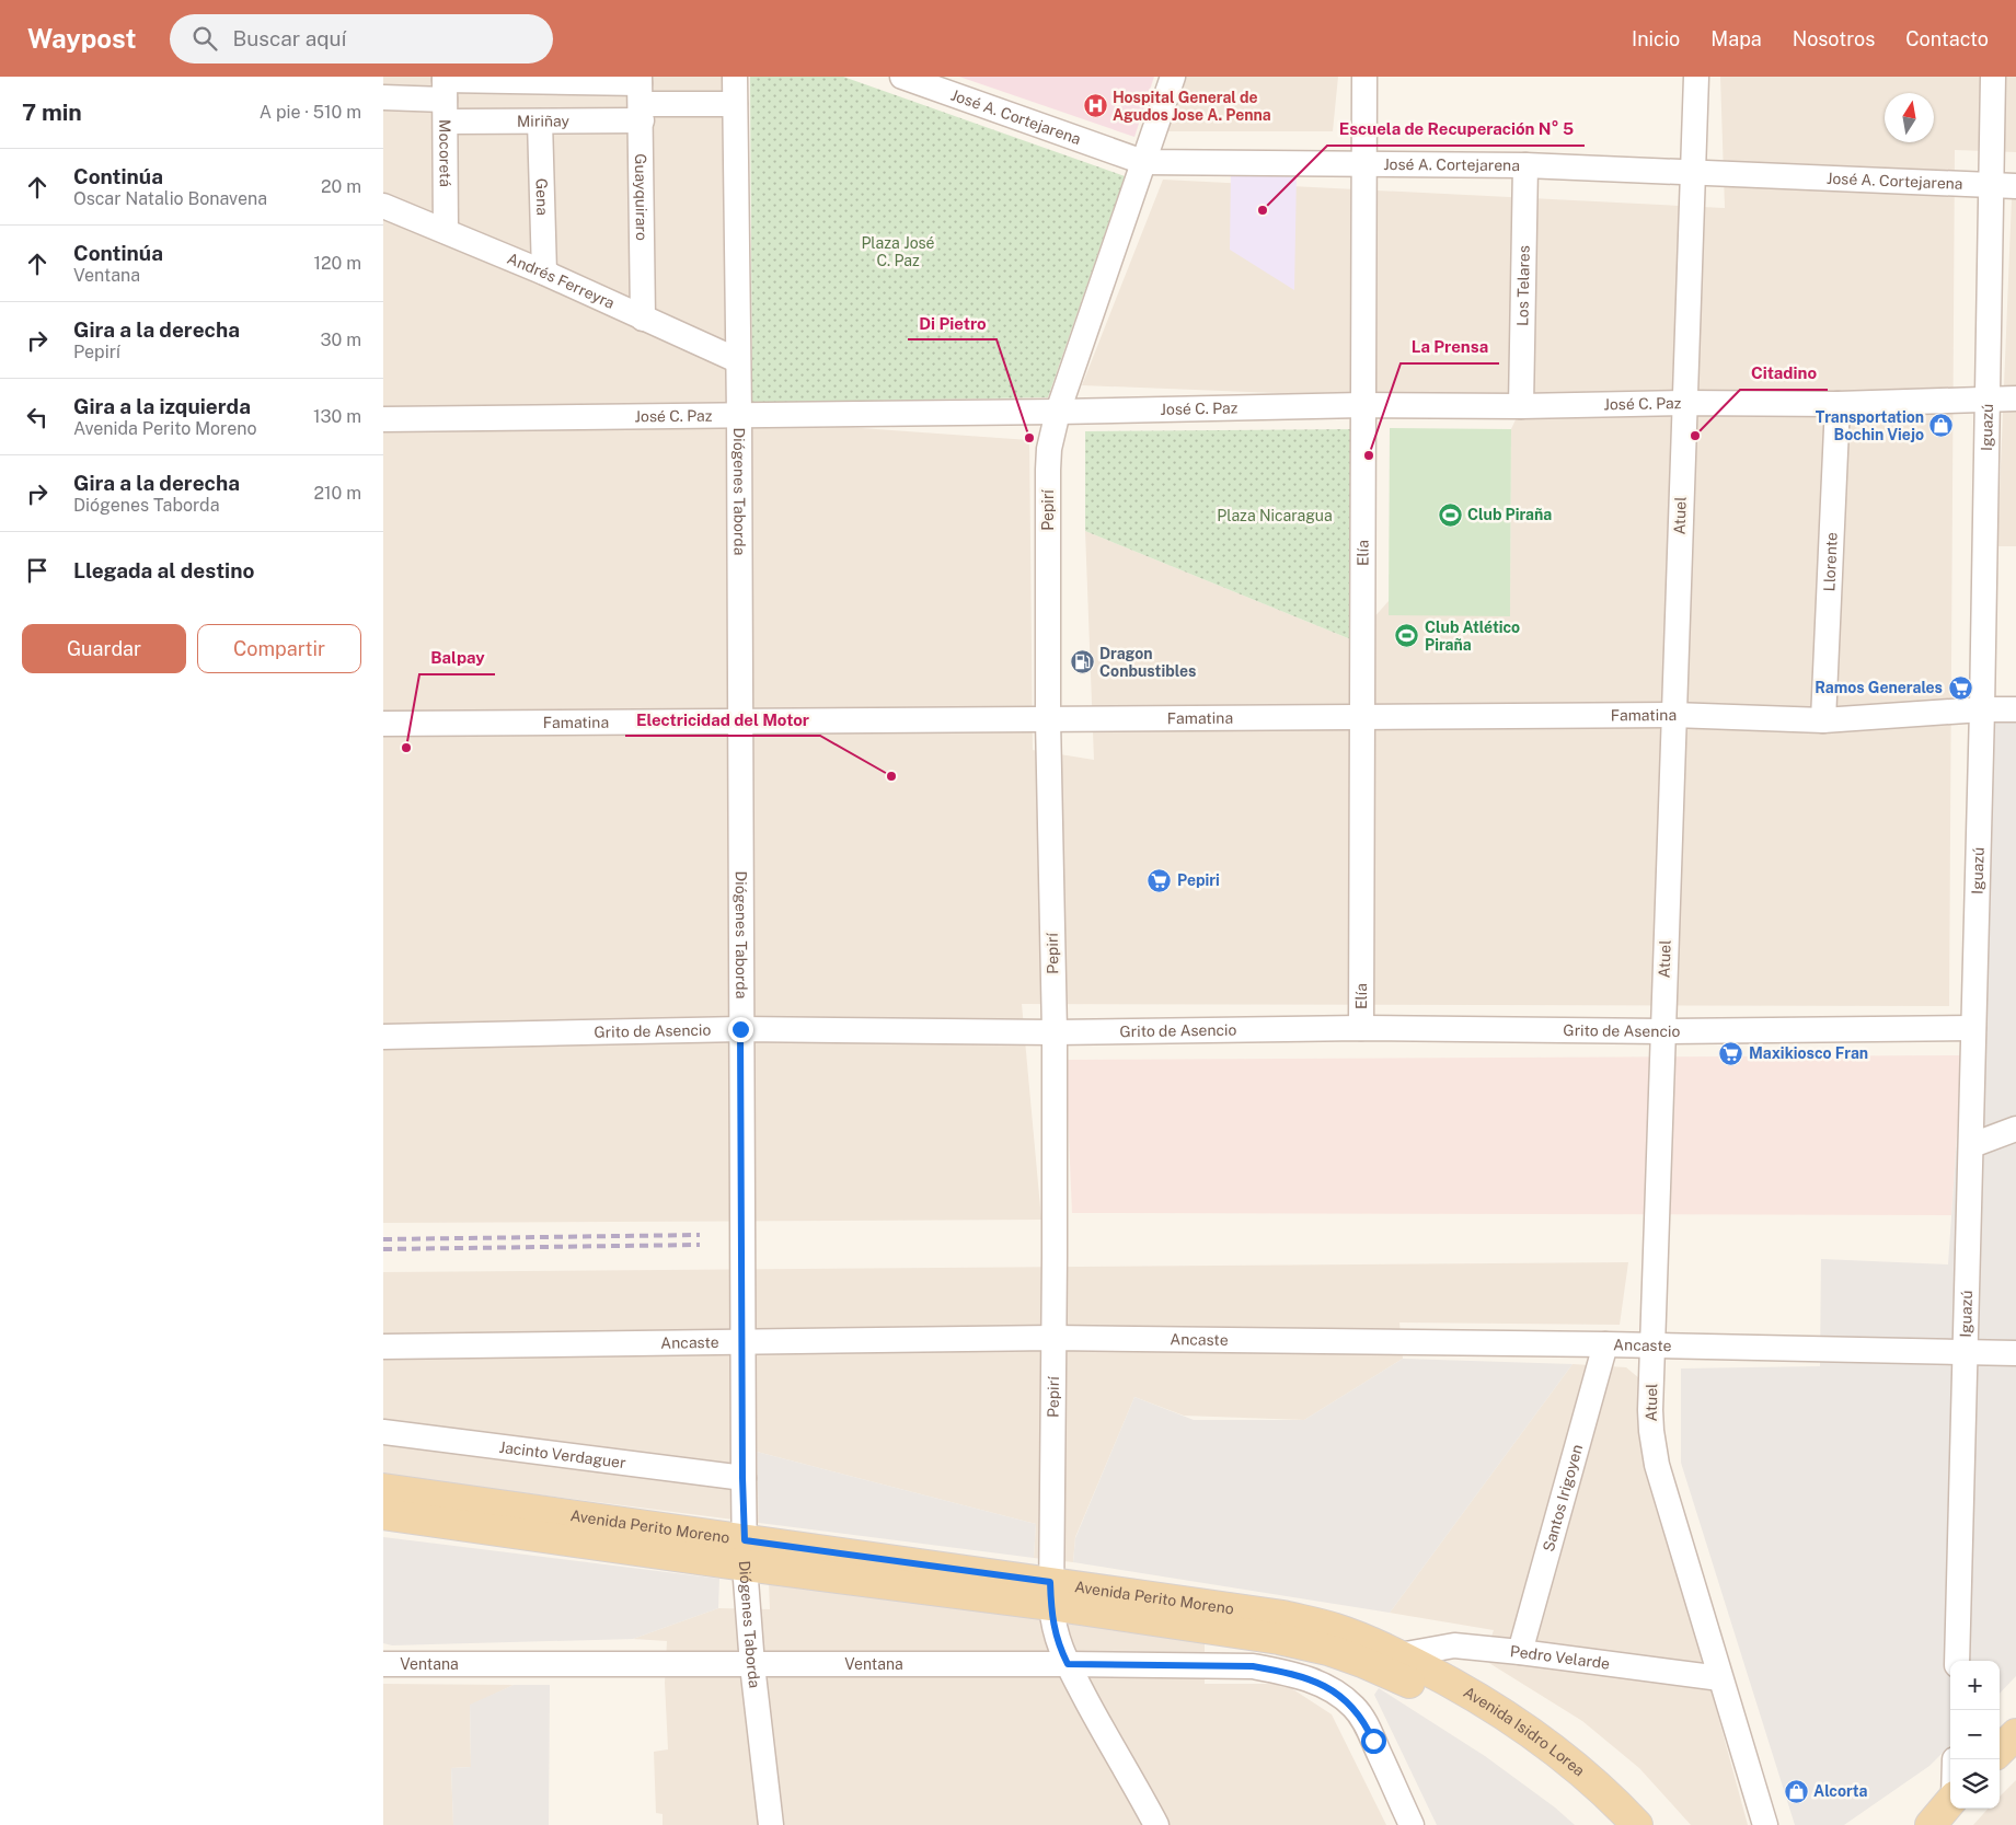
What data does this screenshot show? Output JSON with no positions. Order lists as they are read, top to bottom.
{
  "streets": {
    "main road": ["Avenida Perito Moreno", "Avenida Isidro Lorea"],
    "street": [
      "José A. Cortejarena",
      "Miriñay",
      "Mocoretá",
      "Gena",
      "Guayquiraro",
      "Andrés Ferreyra",
      "Los Telares",
      "José C. Paz",
      "Iguazú",
      "Diógenes Taborda",
      "Pepirí",
      "Atuel",
      "Elía",
      "Llorente",
      "Famatina",
      "Grito de Asencio",
      "Ancaste",
      "Jacinto Verdaguer",
      "Santos Irigoyen",
      "Pedro Velarde",
      "Ventana"
    ]
  },
  "crossings": [
    ["José A. Cortejarena", "Los Telares"],
    ["José A. Cortejarena", "Iguazú"],
    ["José A. Cortejarena", "Pepirí"],
    ["José A. Cortejarena", "Atuel"],
    ["José A. Cortejarena", "Elía"],
    ["Miriñay", "Mocoretá"],
    ["Miriñay", "Gena"],
    ["Miriñay", "Guayquiraro"],
    ["Miriñay", "Diógenes Taborda"],
    ["Mocoretá", "Andrés Ferreyra"],
    ["Gena", "Andrés Ferreyra"],
    ["Guayquiraro", "Andrés Ferreyra"],
    ["Andrés Ferreyra", "Diógenes Taborda"],
    ["Los Telares", "José C. Paz"],
    ["José C. Paz", "Iguazú"],
    ["José C. Paz", "Diógenes Taborda"],
    ["José C. Paz", "Pepirí"],
    ["José C. Paz", "Atuel"],
    ["José C. Paz", "Elía"],
    ["José C. Paz", "Llorente"],
    ["Iguazú", "Famatina"],
    ["Iguazú", "Grito de Asencio"],
    ["Iguazú", "Ancaste"],
    ["Diógenes Taborda", "Famatina"],
    ["Diógenes Taborda", "Grito de Asencio"],
    ["Diógenes Taborda", "Ancaste"],
    ["Diógenes Taborda", "Jacinto Verdaguer"],
    ["Diógenes Taborda", "Avenida Perito Moreno"],
    ["Diógenes Taborda", "Ventana"],
    ["Pepirí", "Famatina"],
    ["Pepirí", "Grito de Asencio"],
    ["Pepirí", "Ancaste"],
    ["Pepirí", "Avenida Perito Moreno"],
    ["Pepirí", "Ventana"],
    ["Atuel", "Famatina"],
    ["Atuel", "Grito de Asencio"],
    ["Atuel", "Ancaste"],
    ["Atuel", "Pedro Velarde"],
    ["Elía", "Famatina"],
    ["Elía", "Grito de Asencio"],
    ["Llorente", "Famatina"],
    ["Ancaste", "Santos Irigoyen"],
    ["Santos Irigoyen", "Pedro Velarde"],
    ["Avenida Perito Moreno", "Pedro Velarde"],
    ["Avenida Perito Moreno", "Avenida Isidro Lorea"],
    ["Pedro Velarde", "Avenida Isidro Lorea"]
  ],
  "parks": ["Plaza José C. Paz", "Plaza Nicaragua"],
  "places": {
    "hospital": ["Hospital General de Agudos Jose A. Penna"],
    "other": [
      "Escuela de Recuperación N° 5",
      "Citadino",
      "Di Pietro",
      "La Prensa",
      "Balpay",
      "Electricidad del Motor"
    ],
    "shop": ["Transportation Bochin Viejo", "Alcorta"],
    "sports": ["Club Piraña", "Club Atlético Piraña"],
    "fuel station": ["Dragon Conbustibles"],
    "supermarket": ["Ramos Generales", "Pepiri", "Maxikiosco Fran"]
  },
  "north": "top",
  "page": {
    "header": "Waypost",
    "search": "Buscar aquí",
    "nav": [
      "Inicio",
      "Mapa",
      "Nosotros",
      "Contacto"
    ],
    "heading": ["7 min", "A pie · 510 m"],
    "list": [
      ["Continúa", "Oscar Natalio Bonavena", "20 m"],
      ["Continúa", "Ventana", "120 m"],
      ["Gira a la derecha", "Pepirí", "30 m"],
      ["Gira a la izquierda", "Avenida Perito Moreno", "130 m"],
      ["Gira a la derecha", "Diógenes Taborda", "210 m"],
      "Llegada al destino"
    ],
    "buttons": ["Guardar", "Compartir"],
    "map_buttons": ["+", "−"]
  }
}
